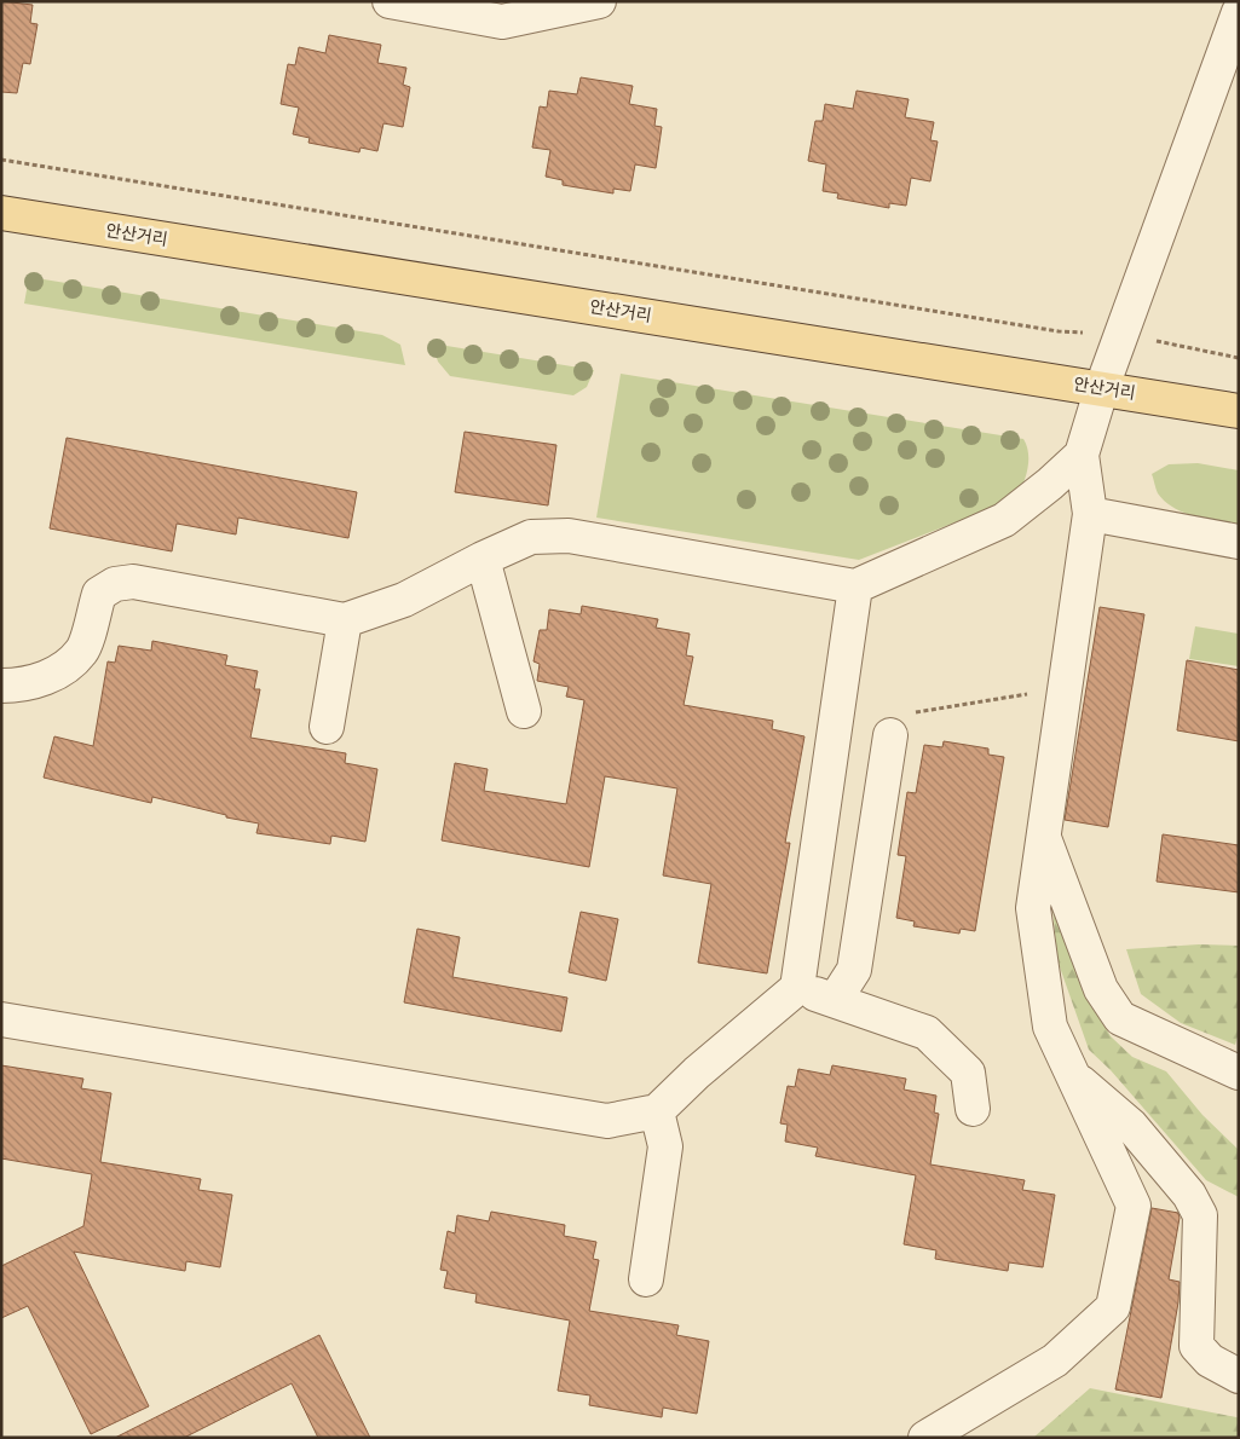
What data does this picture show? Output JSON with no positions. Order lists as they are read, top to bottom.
{
  "streets": {
    "main road": ["안산거리"]
  }
}
